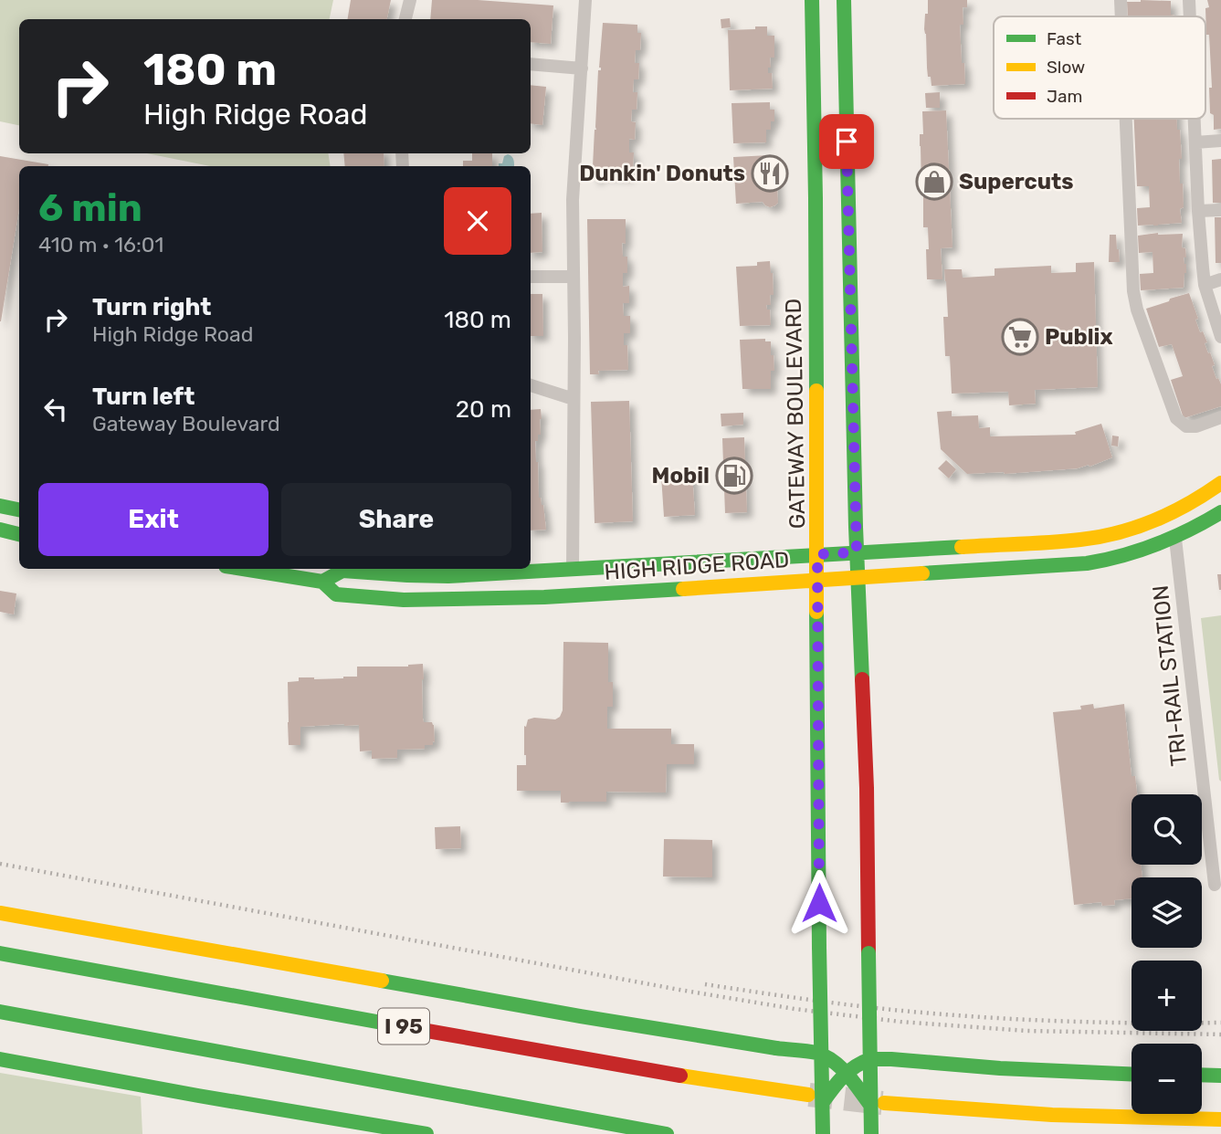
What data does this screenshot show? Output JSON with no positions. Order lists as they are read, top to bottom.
{
  "streets": {
    "main road": ["GATEWAY BOULEVARD", "HIGH RIDGE ROAD", "I 95"],
    "street": ["TRI-RAIL STATION"]
  },
  "crossings": [
    ["GATEWAY BOULEVARD", "HIGH RIDGE ROAD"],
    ["HIGH RIDGE ROAD", "TRI-RAIL STATION"]
  ],
  "places": {
    "restaurant": ["Dunkin' Donuts"],
    "shop": ["Supercuts"],
    "supermarket": ["Publix"],
    "fuel station": ["Mobil"]
  },
  "legend": ["Fast", "Slow", "Jam"],
  "page": {
    "turn": ["180 m", "High Ridge Road"],
    "heading": ["6 min", "410 m · 16:01"],
    "list": [
      {
        "name": "Turn right",
        "note": "High Ridge Road",
        "value": "180 m"
      },
      {
        "name": "Turn left",
        "note": "Gateway Boulevard",
        "value": "20 m"
      }
    ],
    "buttons": ["Exit", "Share"],
    "map_buttons": ["+", "−"]
  }
}
